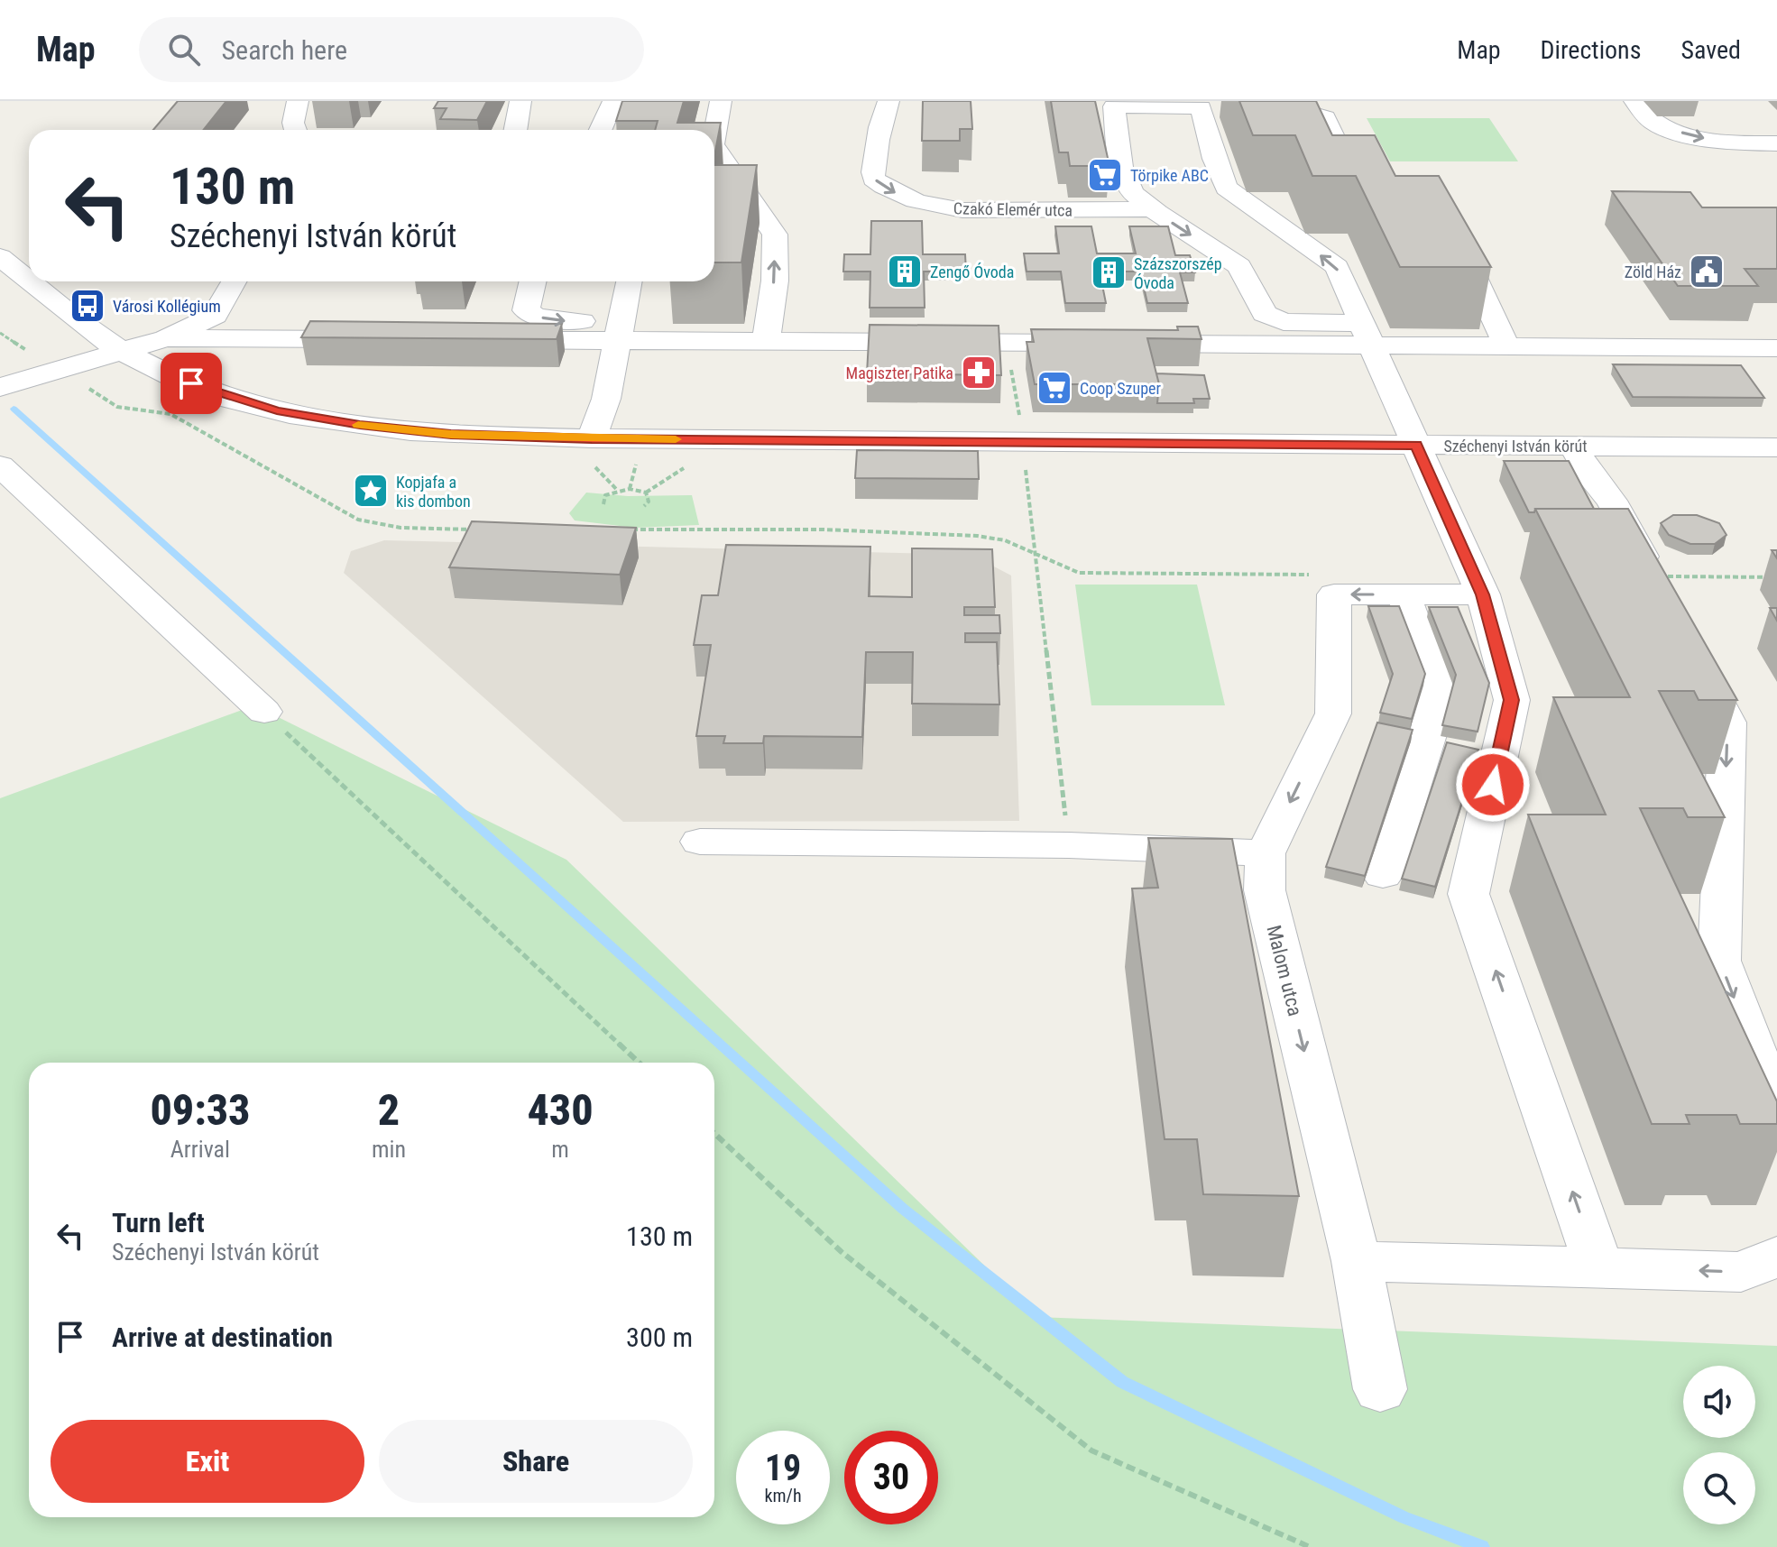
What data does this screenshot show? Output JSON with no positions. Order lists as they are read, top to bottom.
{
  "streets": {
    "street": ["Czakó Elemér utca", "Széchenyi István körút", "Malom utca"]
  },
  "places": {
    "supermarket": ["Törpike ABC", "Coop Szuper"],
    "building": ["Zengő Óvoda", "Százszorszép Óvoda"],
    "public building": ["Zöld Ház"],
    "bus stop": ["Városi Kollégium"],
    "pharmacy": ["Magiszter Patika"],
    "place": ["Kopjafa a kis dombon"]
  },
  "page": {
    "header": "Map",
    "search": "Search here",
    "nav": ["Map", "Directions", "Saved"],
    "turn": ["130 m", "Széchenyi István körút"],
    "eta": [
      "09:33",
      "Arrival",
      "2",
      "min",
      "430",
      "m"
    ],
    "list": [
      {
        "name": "Turn left",
        "note": "Széchenyi István körút",
        "value": "130 m"
      },
      {
        "name": "Arrive at destination",
        "value": "300 m"
      }
    ],
    "buttons": ["Exit", "Share"],
    "speed": "19 km/h",
    "limit": "30"
  }
}
